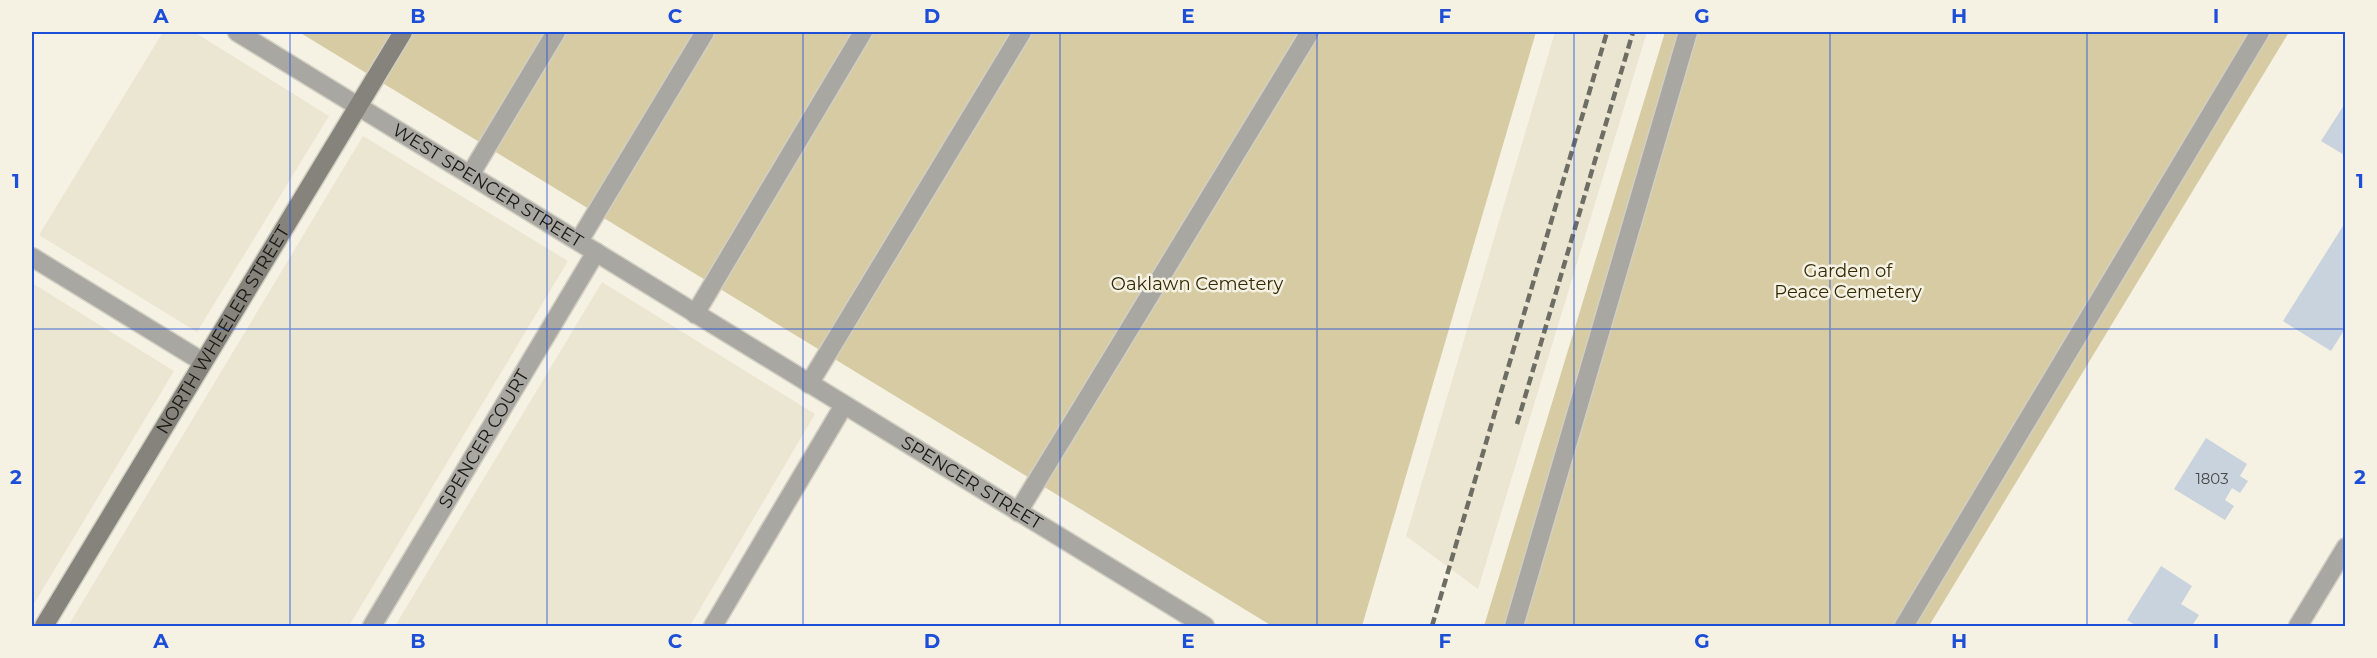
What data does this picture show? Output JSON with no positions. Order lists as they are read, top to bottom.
{
  "streets": {
    "main road": ["NORTH WHEELER STREET"],
    "street": ["WEST SPENCER STREET", "SPENCER COURT", "SPENCER STREET"]
  },
  "crossings": [
    ["WEST SPENCER STREET", "NORTH WHEELER STREET"],
    ["WEST SPENCER STREET", "SPENCER COURT"],
    ["WEST SPENCER STREET", "SPENCER STREET"]
  ],
  "parks": ["Garden of Peace Cemetery", "Oaklawn Cemetery"],
  "house_numbers": ["1803"],
  "grid": {
    "columns": [
      "A",
      "B",
      "C",
      "D",
      "E",
      "F",
      "G",
      "H",
      "I"
    ],
    "rows": ["1", "2"]
  }
}
